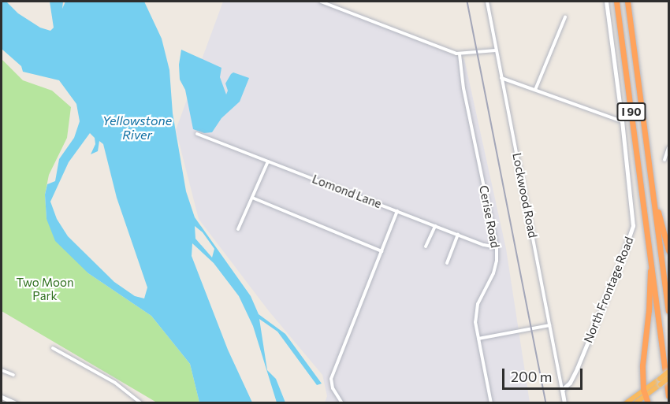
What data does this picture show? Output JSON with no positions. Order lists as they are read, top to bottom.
{
  "streets": {
    "highway": ["I 90"],
    "street": [
      "Lomond Lane",
      "Lockwood Road",
      "Cerise Road",
      "North Frontage Road"
    ]
  },
  "crossings": [
    ["Lomond Lane", "Cerise Road"],
    ["Lockwood Road", "North Frontage Road"]
  ],
  "water": ["Yellowstone River"],
  "parks": ["Two Moon Park"],
  "scale_bar": "200 m"
}
